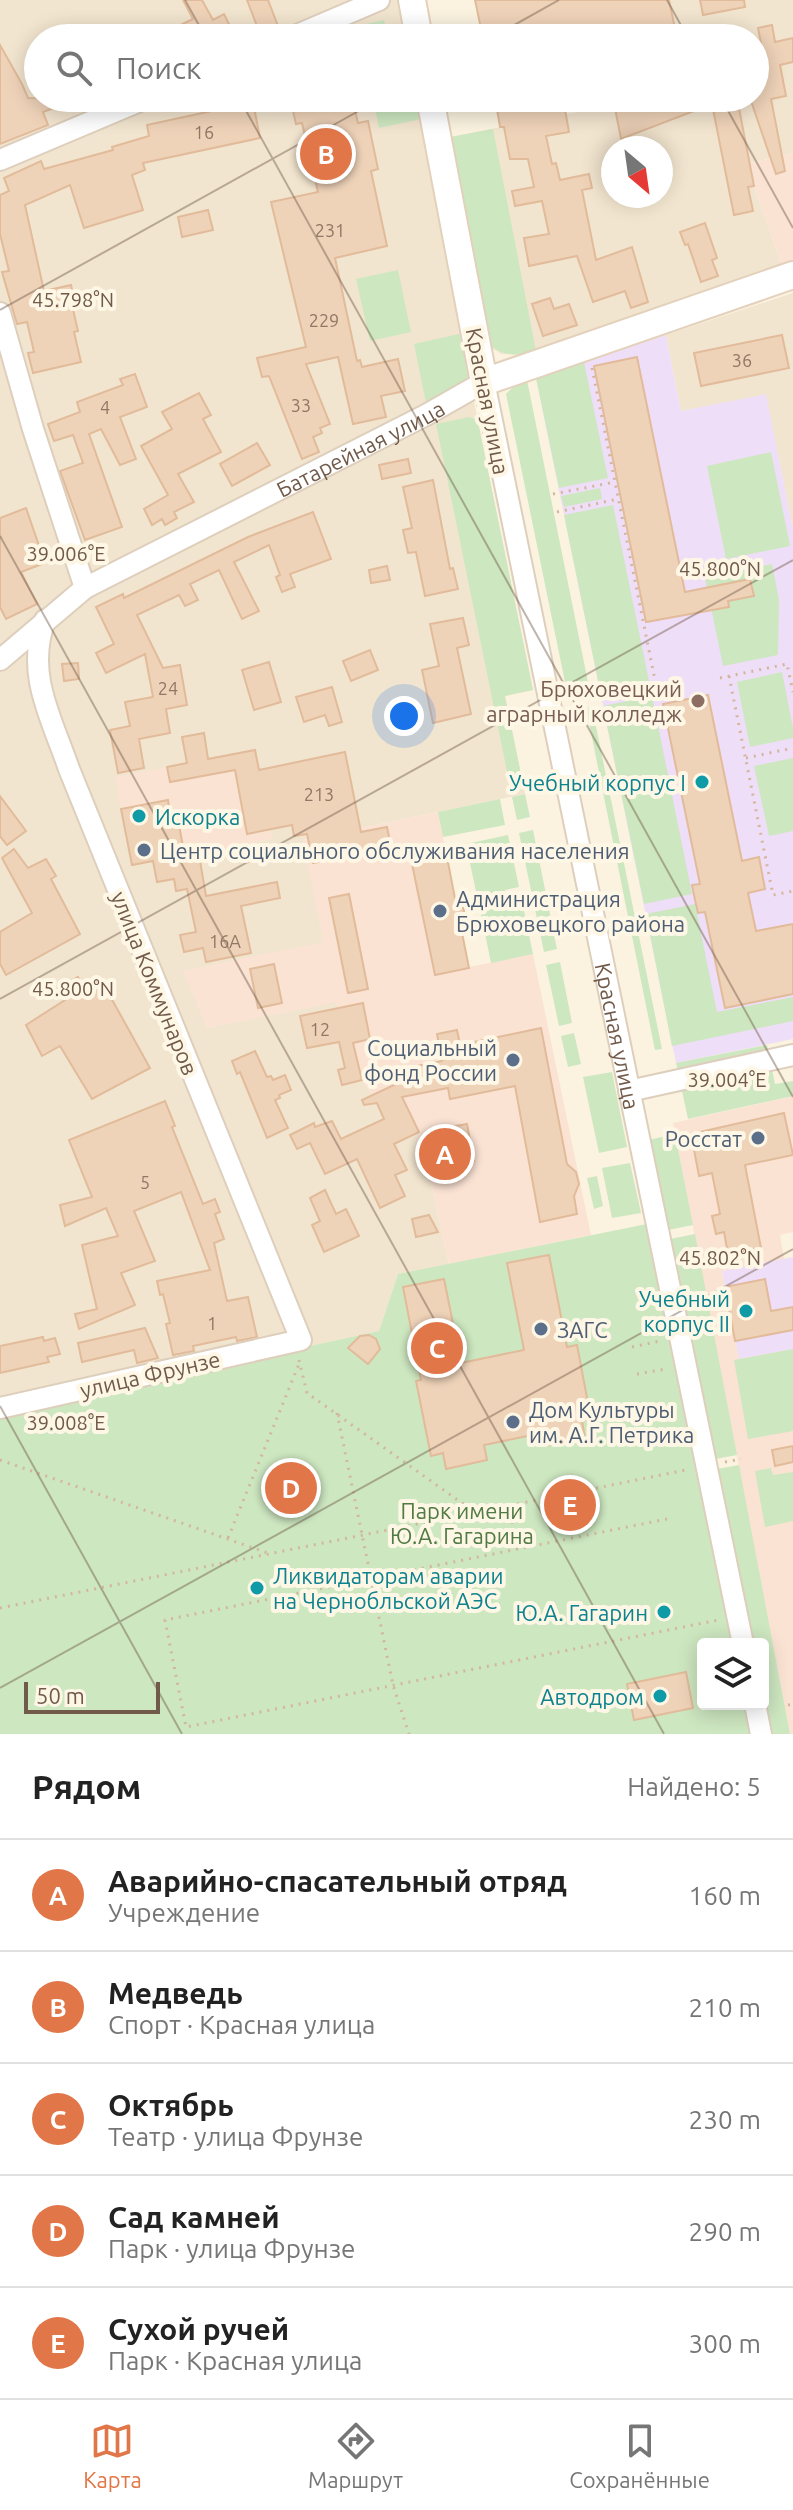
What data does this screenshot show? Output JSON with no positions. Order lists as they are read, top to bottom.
{
  "streets": {
    "street": [
      "Красная улица",
      "Батарейная улица",
      "улица Коммунаров",
      "улица Фрунзе"
    ]
  },
  "crossings": [
    ["Красная улица", "Батарейная улица"],
    ["Батарейная улица", "улица Коммунаров"],
    ["улица Коммунаров", "улица Фрунзе"]
  ],
  "parks": ["Парк имени Ю.А. Гагарина"],
  "places": [
    "Брюховецкий аграрный колледж",
    "Учебный корпус I",
    "Искорка",
    "Центр социального обслуживания населения",
    "Администрация Брюховецкого района",
    "Социальный фонд России",
    "Росстат",
    "Учебный корпус II",
    "ЗАГС",
    "Дом Культуры им. А.Г. Петрика",
    "Ликвидаторам аварии на Чернобльской АЭС",
    "Ю.А. Гагарин",
    "Автодром"
  ],
  "house_numbers": [
    "16",
    "231",
    "229",
    "36",
    "33",
    "4",
    "24",
    "213",
    "16А",
    "12",
    "5",
    "1"
  ],
  "scale_bar": "50 m",
  "north": "bottom right",
  "page": {
    "search": "Поиск",
    "pins": [
      "B",
      "A",
      "C",
      "D",
      "E"
    ],
    "scale": "50 m",
    "heading": ["Рядом", "Найдено: 5"],
    "list": [
      {
        "mark": "A",
        "name": "Аварийно-спасательный отряд",
        "note": "Учреждение",
        "value": "160 m"
      },
      {
        "mark": "B",
        "name": "Медведь",
        "note": "Спорт · Красная улица",
        "value": "210 m"
      },
      {
        "mark": "C",
        "name": "Октябрь",
        "note": "Театр · улица Фрунзе",
        "value": "230 m"
      },
      {
        "mark": "D",
        "name": "Сад камней",
        "note": "Парк · улица Фрунзе",
        "value": "290 m"
      },
      {
        "mark": "E",
        "name": "Сухой ручей",
        "note": "Парк · Красная улица",
        "value": "300 m"
      }
    ],
    "nav": ["Карта", "Маршрут", "Сохранённые"]
  },
  "coordinates": [
    "45.798°N",
    "39.006°E",
    "45.800°N",
    "39.004°E",
    "45.802°N",
    "39.008°E"
  ]
}
